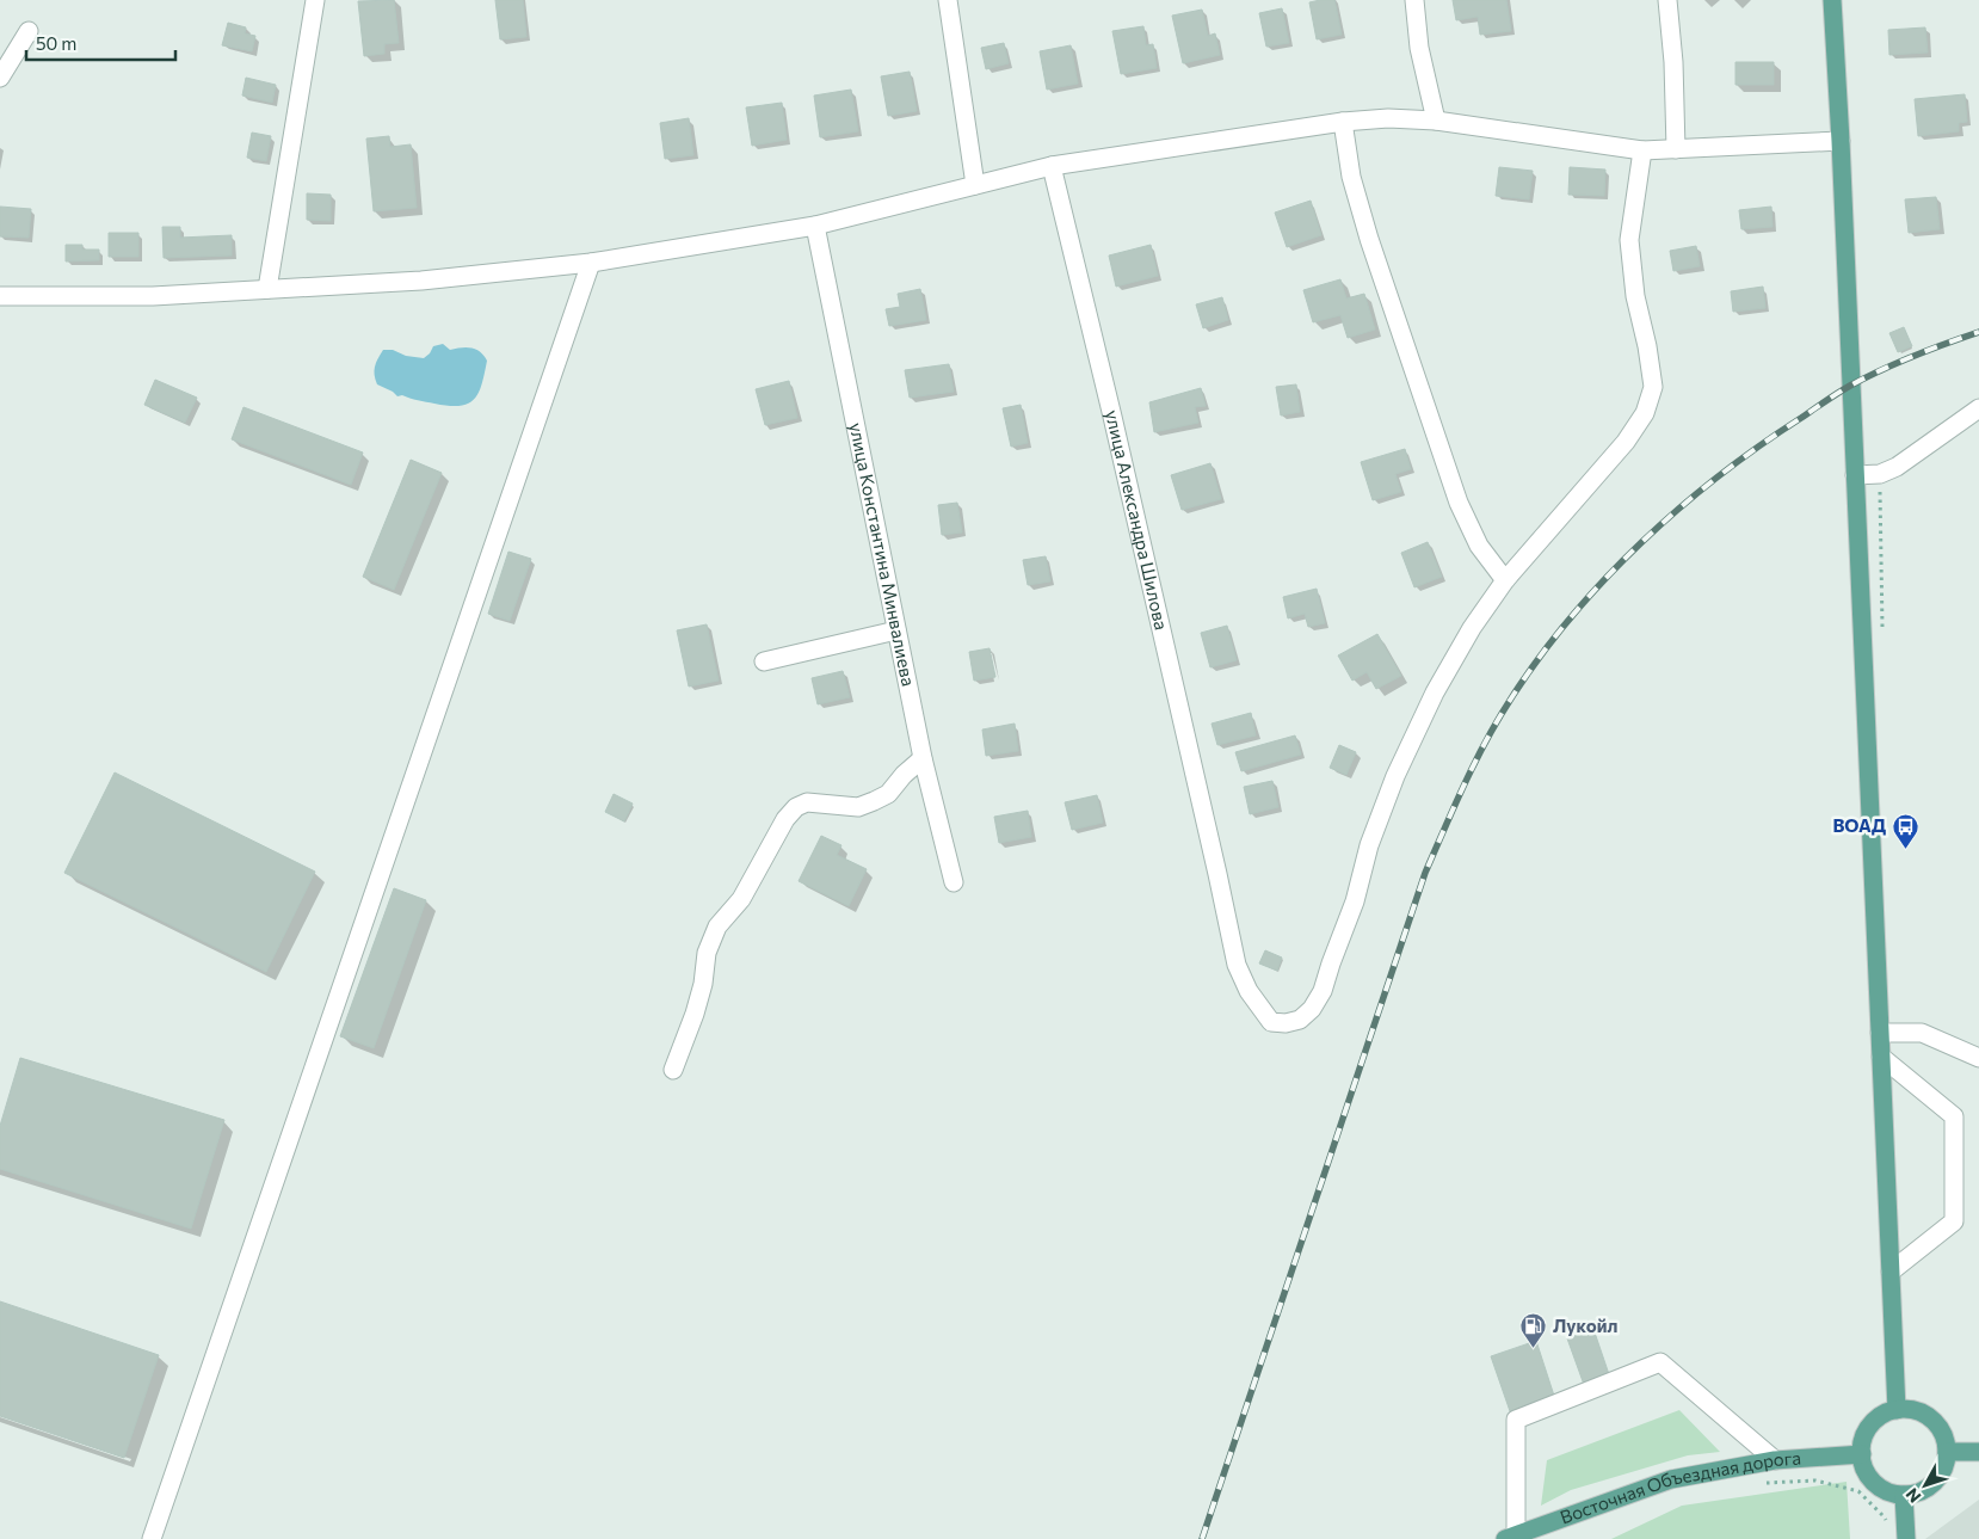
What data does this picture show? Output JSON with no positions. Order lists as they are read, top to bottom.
{
  "streets": {
    "main road": ["Восточная Объездная дорога"],
    "street": ["улица Александра Шилова", "улица Константина Минвалиева"]
  },
  "places": {
    "bus stop": ["ВОАД"],
    "fuel station": ["Лукойл"]
  },
  "scale_bar": "50 m",
  "north": "bottom left"
}
